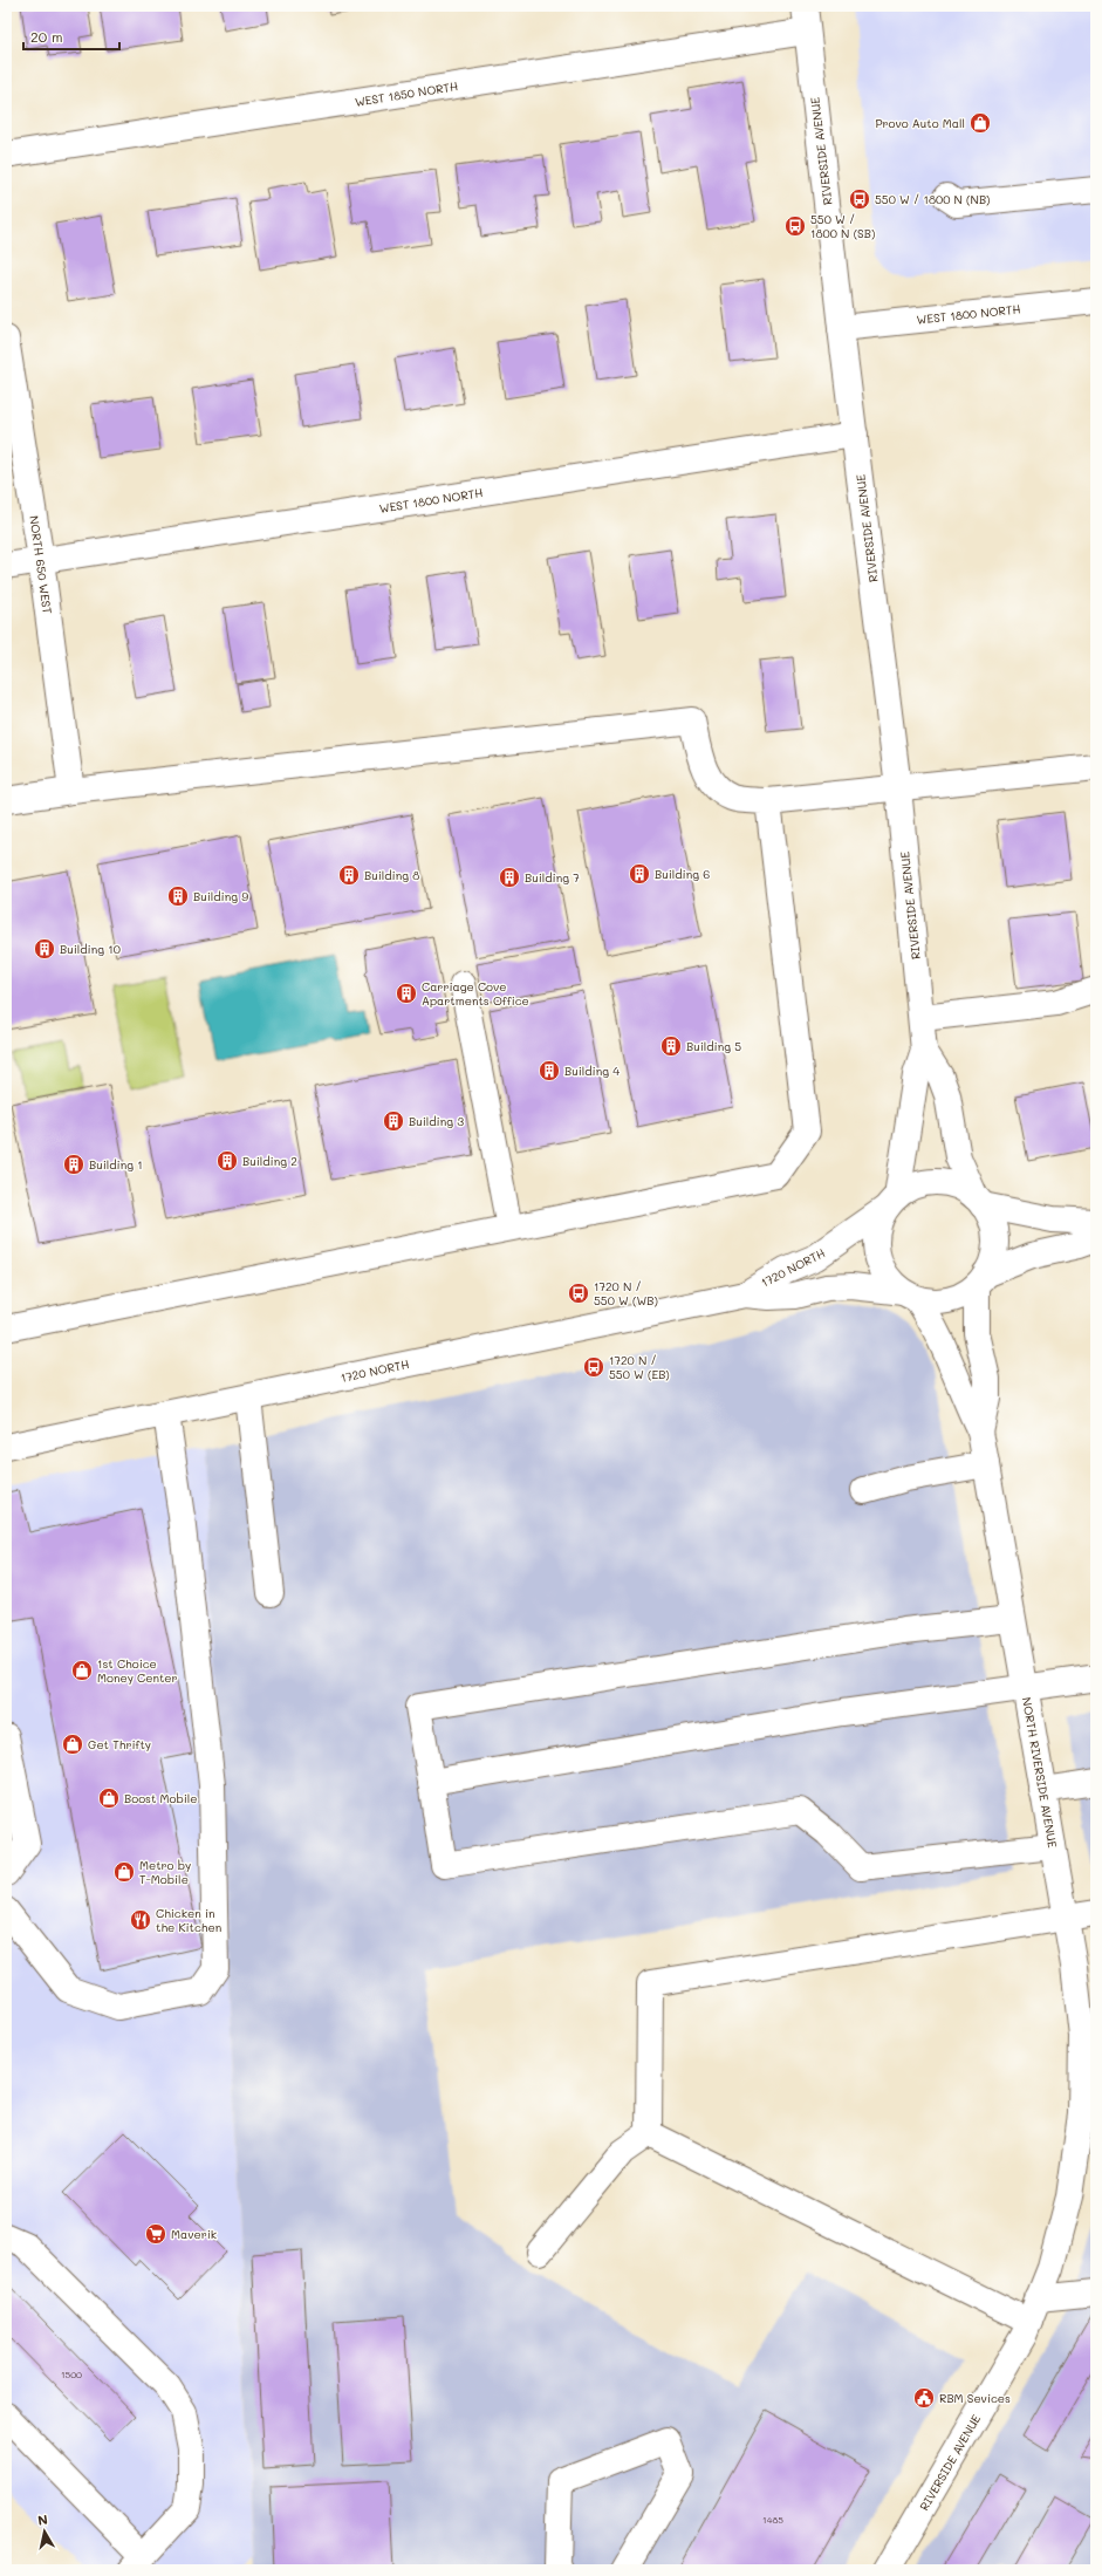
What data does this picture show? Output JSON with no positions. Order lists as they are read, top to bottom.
{
  "streets": {
    "street": [
      "WEST 1850 NORTH",
      "RIVERSIDE AVENUE",
      "WEST 1800 NORTH",
      "NORTH 650 WEST",
      "1720 NORTH",
      "NORTH RIVERSIDE AVENUE"
    ]
  },
  "crossings": [
    ["WEST 1850 NORTH", "RIVERSIDE AVENUE"],
    ["RIVERSIDE AVENUE", "WEST 1800 NORTH"],
    ["RIVERSIDE AVENUE", "1720 NORTH"],
    ["RIVERSIDE AVENUE", "NORTH RIVERSIDE AVENUE"],
    ["WEST 1800 NORTH", "NORTH 650 WEST"],
    ["1720 NORTH", "NORTH RIVERSIDE AVENUE"]
  ],
  "places": {
    "shop": [
      "Provo Auto Mall",
      "1st Choice Money Center",
      "Get Thrifty",
      "Boost Mobile",
      "Metro by T-Mobile"
    ],
    "bus stop": [
      "550 W / 1800 N (NB)",
      "550 W / 1800 N (SB)",
      "1720 N / 550 W (WB)",
      "1720 N / 550 W (EB)"
    ],
    "building": [
      "Building 6",
      "Building 8",
      "Building 7",
      "Building 9",
      "Building 10",
      "Carriage Cove Apartments Office",
      "Building 5",
      "Building 4",
      "Building 3",
      "Building 2",
      "Building 1"
    ],
    "restaurant": ["Chicken in the Kitchen"],
    "supermarket": ["Maverik"],
    "public building": ["RBM Sevices"]
  },
  "house_numbers": ["1500", "1485"],
  "scale_bar": "20 m",
  "north": "top"
}
